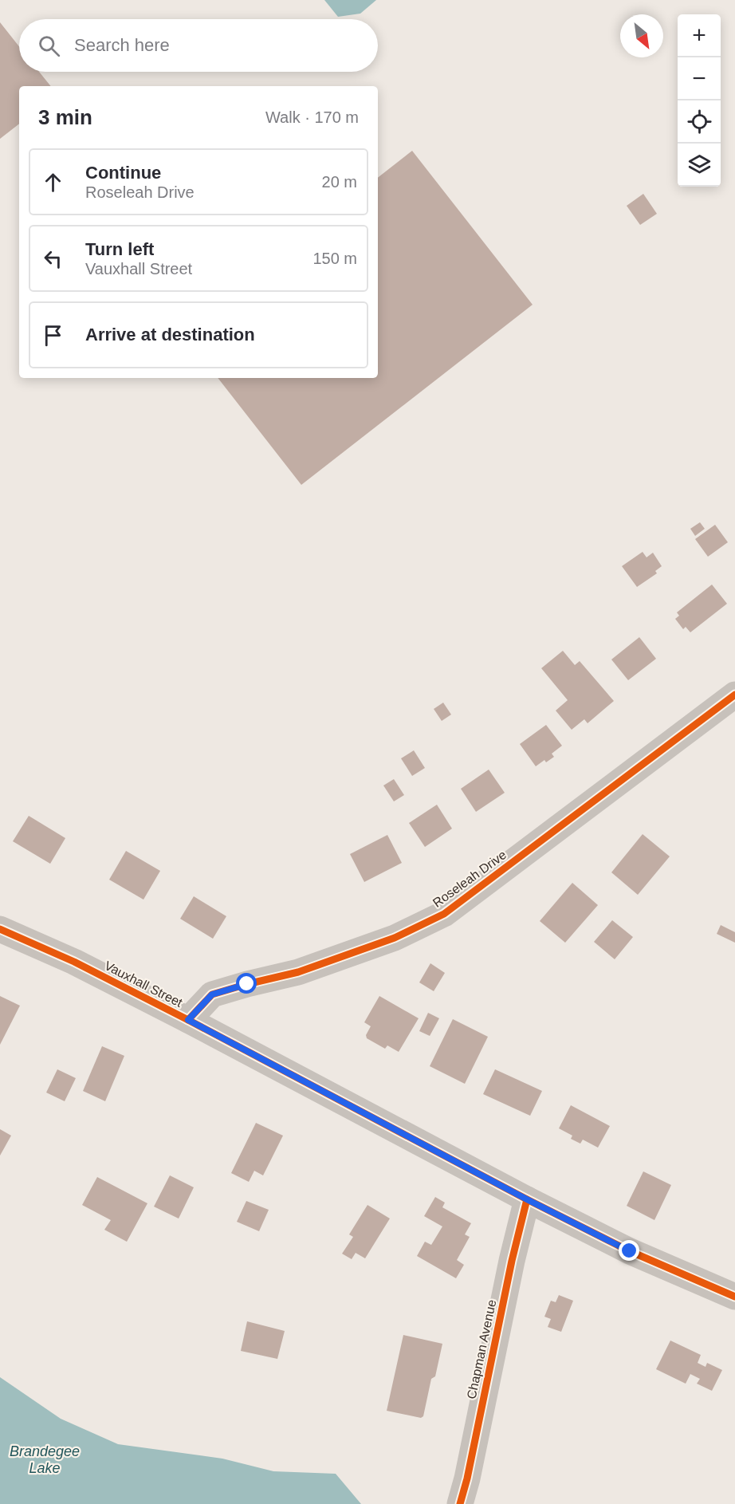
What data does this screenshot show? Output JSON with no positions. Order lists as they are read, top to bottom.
{
  "streets": {
    "street": ["Roseleah Drive", "Vauxhall Street", "Chapman Avenue"]
  },
  "crossings": [
    ["Roseleah Drive", "Vauxhall Street"],
    ["Vauxhall Street", "Chapman Avenue"]
  ],
  "water": ["Brandegee Lake"],
  "north": "bottom right",
  "page": {
    "map_buttons": ["+", "−"],
    "search": "Search here",
    "heading": ["3 min", "Walk · 170 m"],
    "list": [
      ["Continue", "Roseleah Drive", "20 m"],
      ["Turn left", "Vauxhall Street", "150 m"],
      "Arrive at destination"
    ]
  }
}
